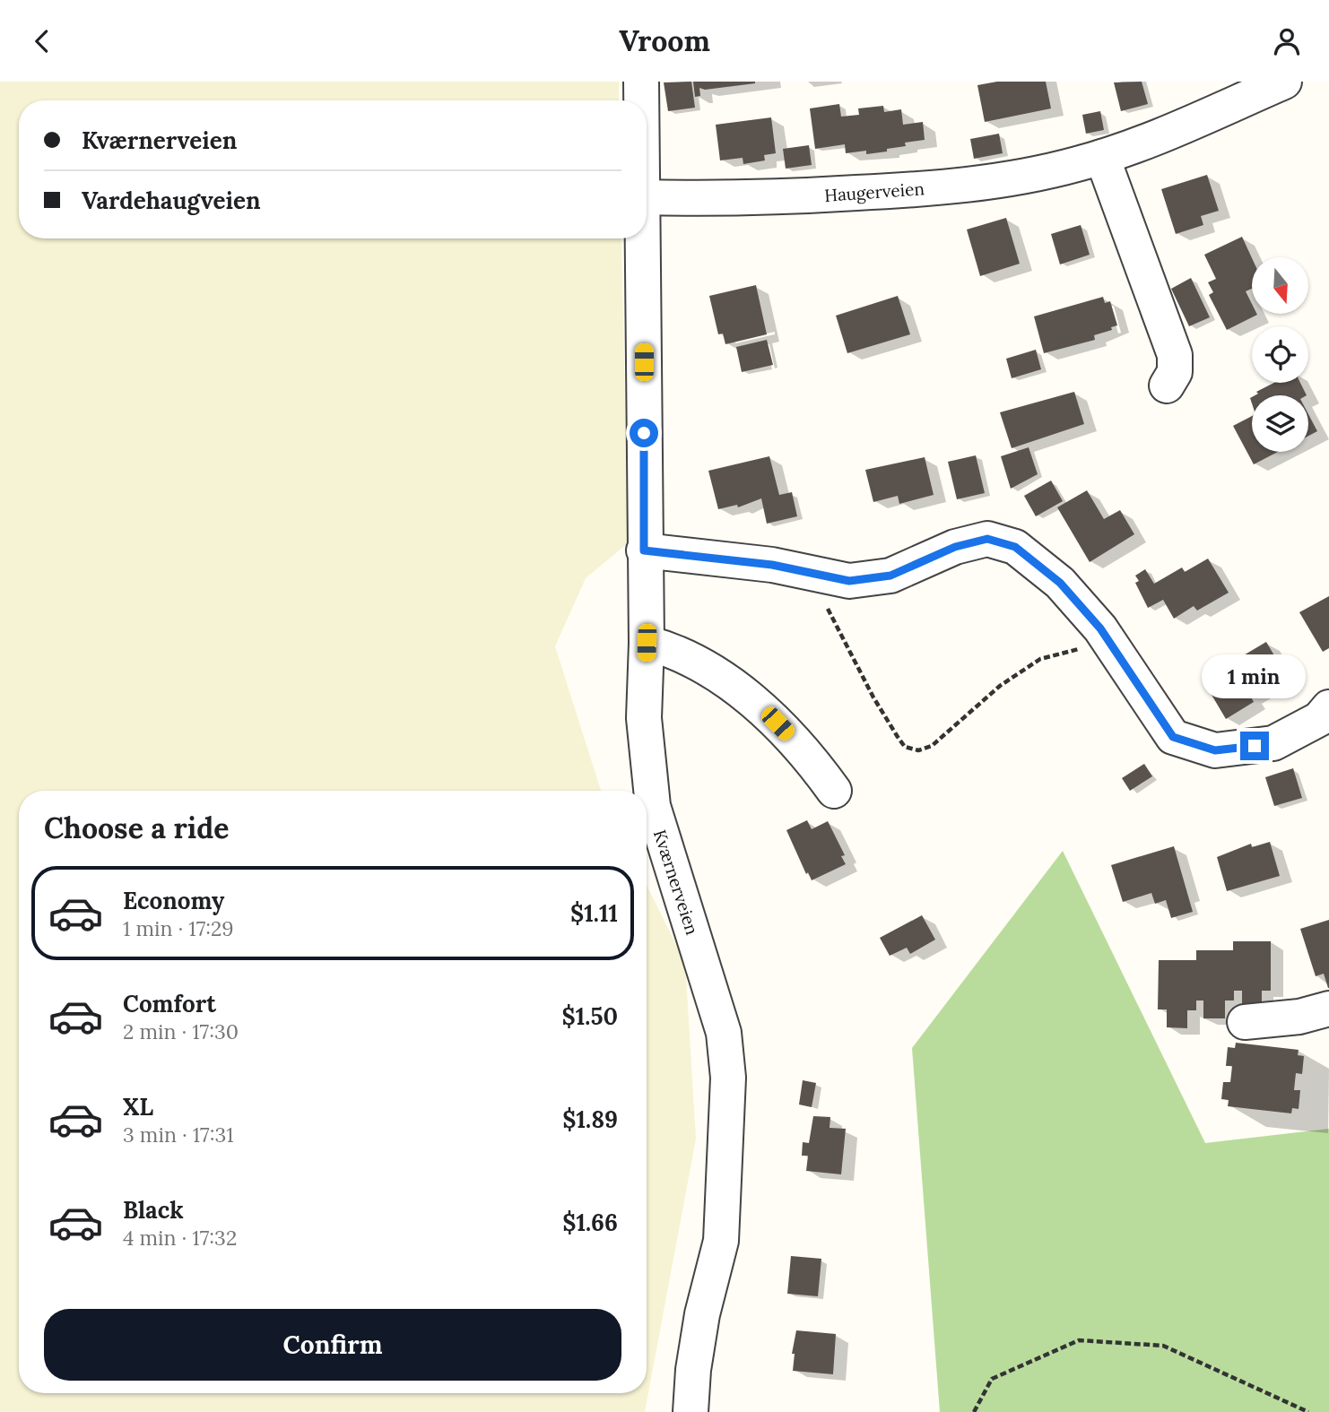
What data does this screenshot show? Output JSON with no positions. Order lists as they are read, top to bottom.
{
  "streets": {
    "street": ["Haugerveien", "Kværnerveien"]
  },
  "north": "bottom",
  "page": {
    "header": "Vroom",
    "banner": ["Kværnerveien", "Vardehaugveien"],
    "bubble": "1 min",
    "heading": "Choose a ride",
    "list": [
      {
        "name": "Economy",
        "note": "1 min · 17:29",
        "value": "$1.11"
      },
      {
        "name": "Comfort",
        "note": "2 min · 17:30",
        "value": "$1.50"
      },
      {
        "name": "XL",
        "note": "3 min · 17:31",
        "value": "$1.89"
      },
      {
        "name": "Black",
        "note": "4 min · 17:32",
        "value": "$1.66"
      }
    ],
    "buttons": "Confirm"
  }
}
